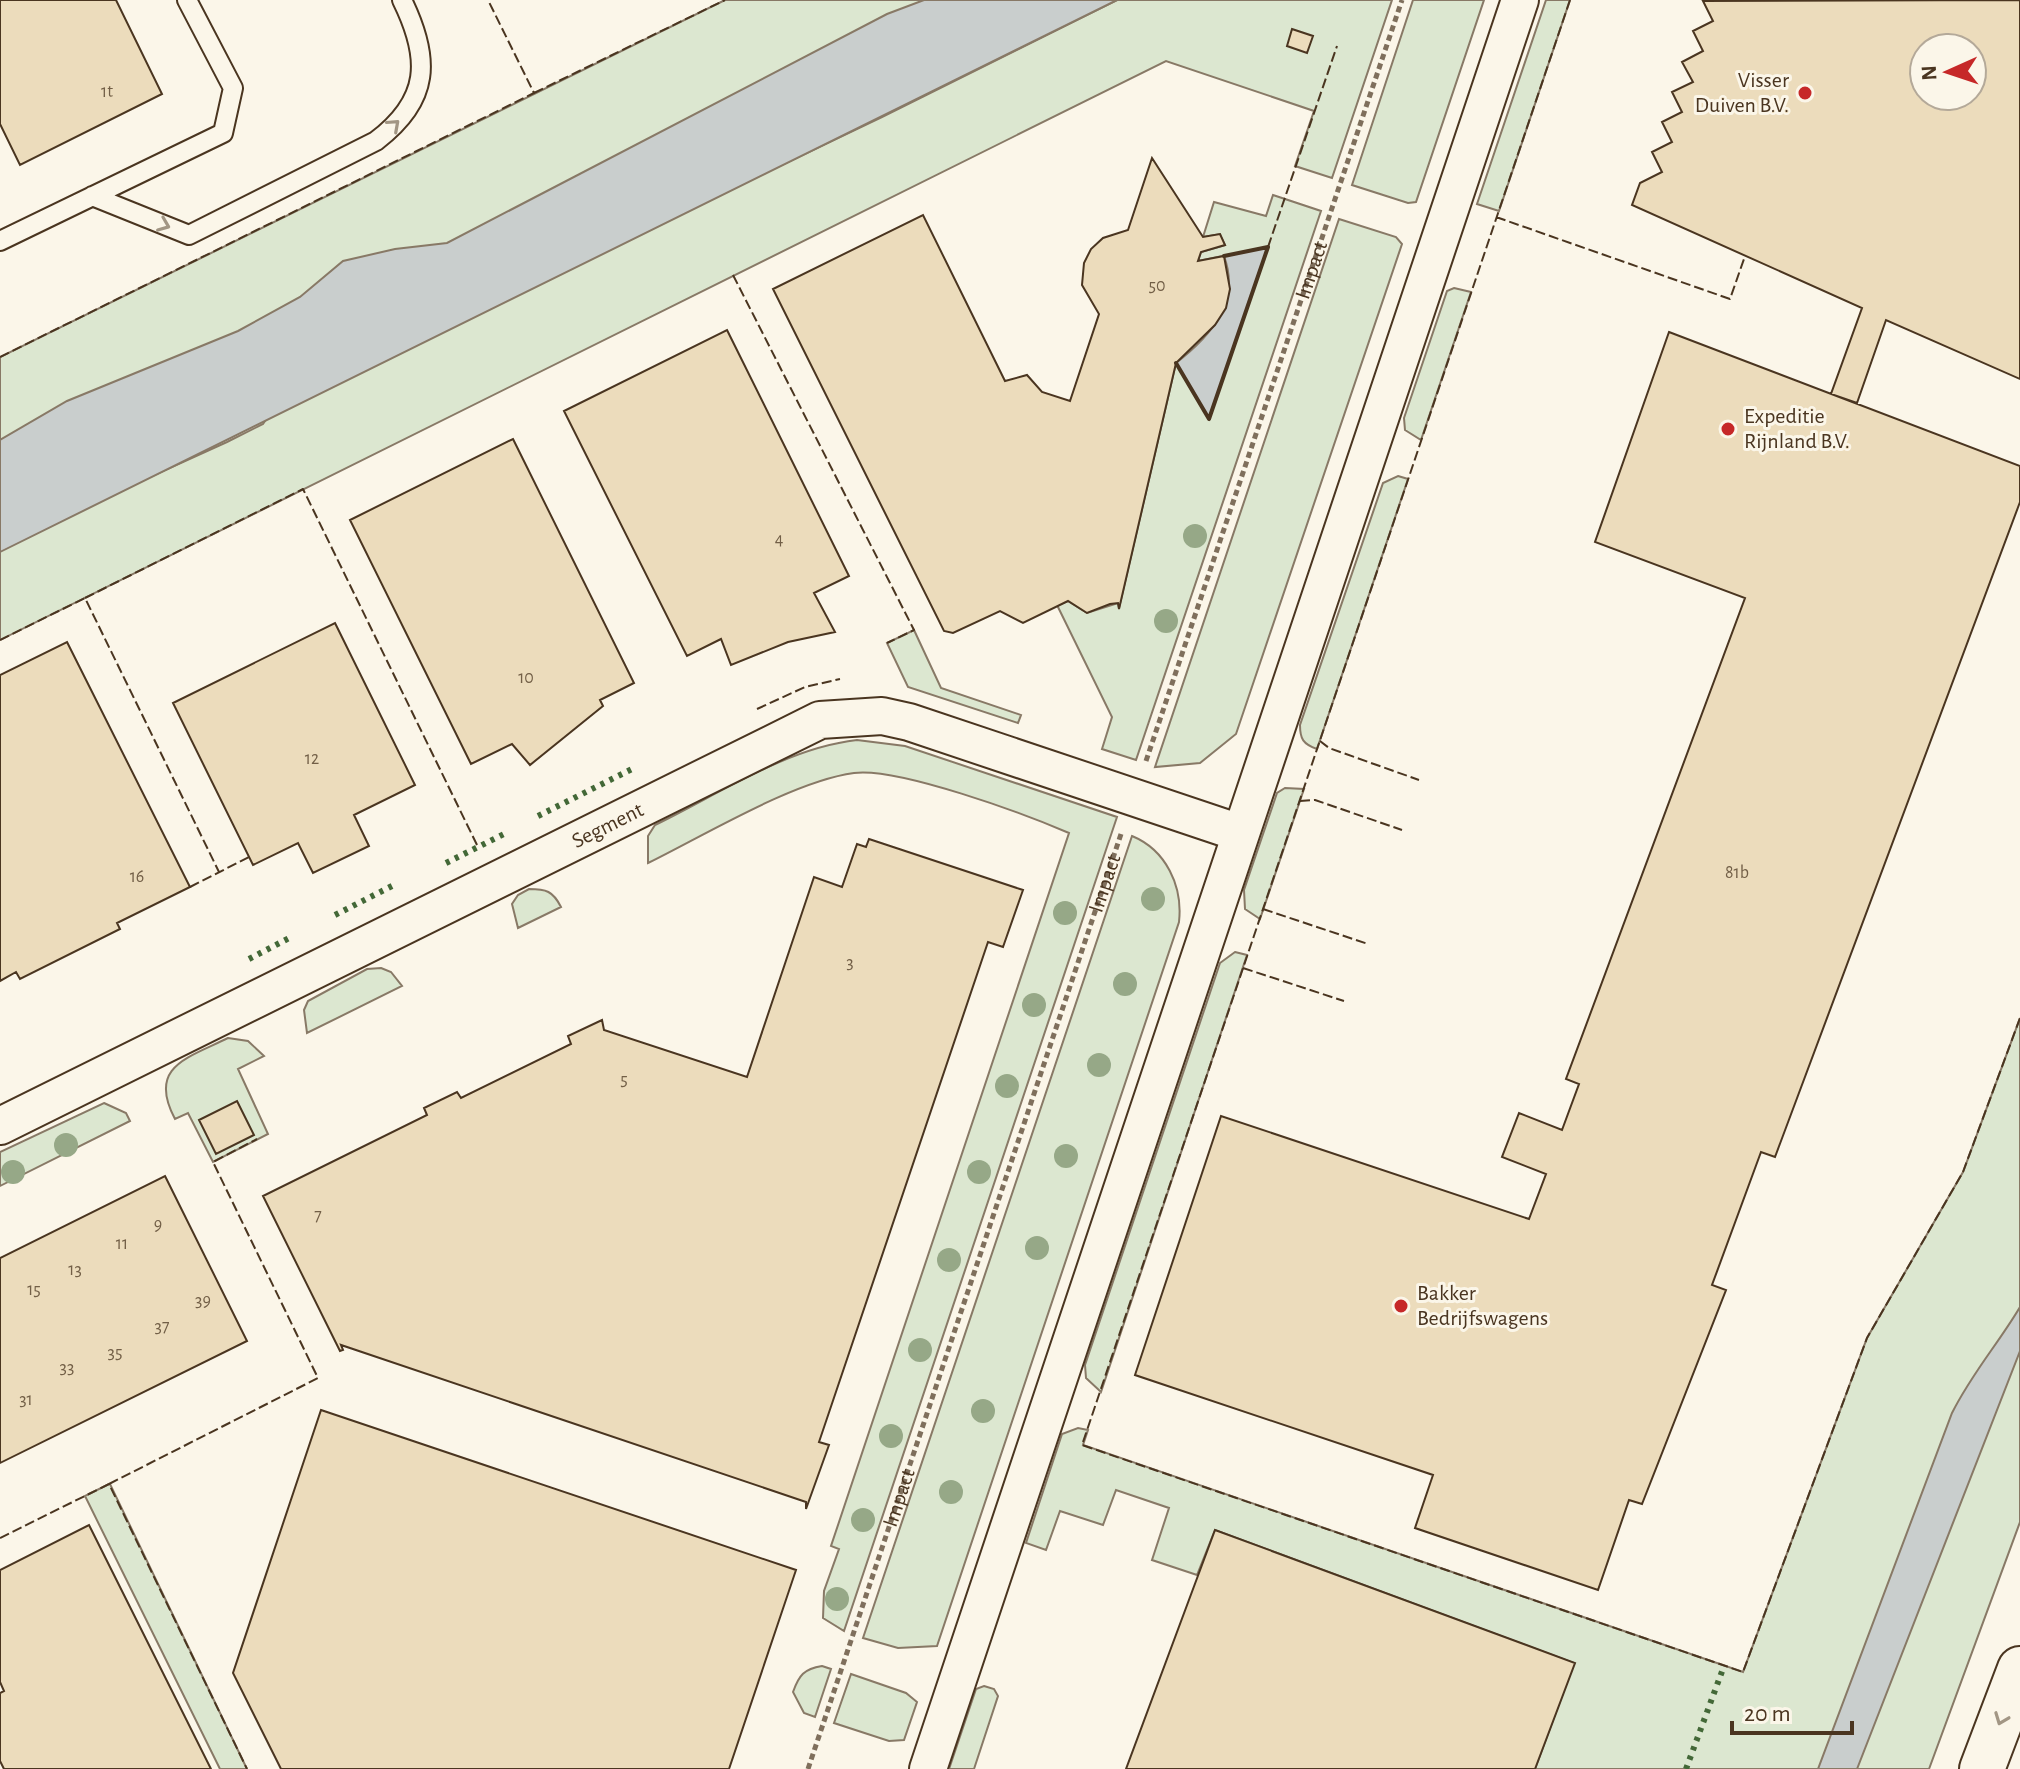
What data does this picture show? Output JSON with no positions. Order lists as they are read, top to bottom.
{
  "streets": {
    "street": ["Segment"],
    "path": ["Impact"]
  },
  "crossings": [
    ["Impact", "Segment"]
  ],
  "places": ["Visser Duiven B.V.", "Expeditie Rijnland B.V.", "Bakker Bedrijfswagens"],
  "house_numbers": [
    "1t",
    "50",
    "4",
    "10",
    "12",
    "81b",
    "16",
    "3",
    "5",
    "7",
    "9",
    "11",
    "13",
    "15",
    "39",
    "37",
    "35",
    "33",
    "31"
  ],
  "scale_bar": "20 m",
  "north": "left"
}
